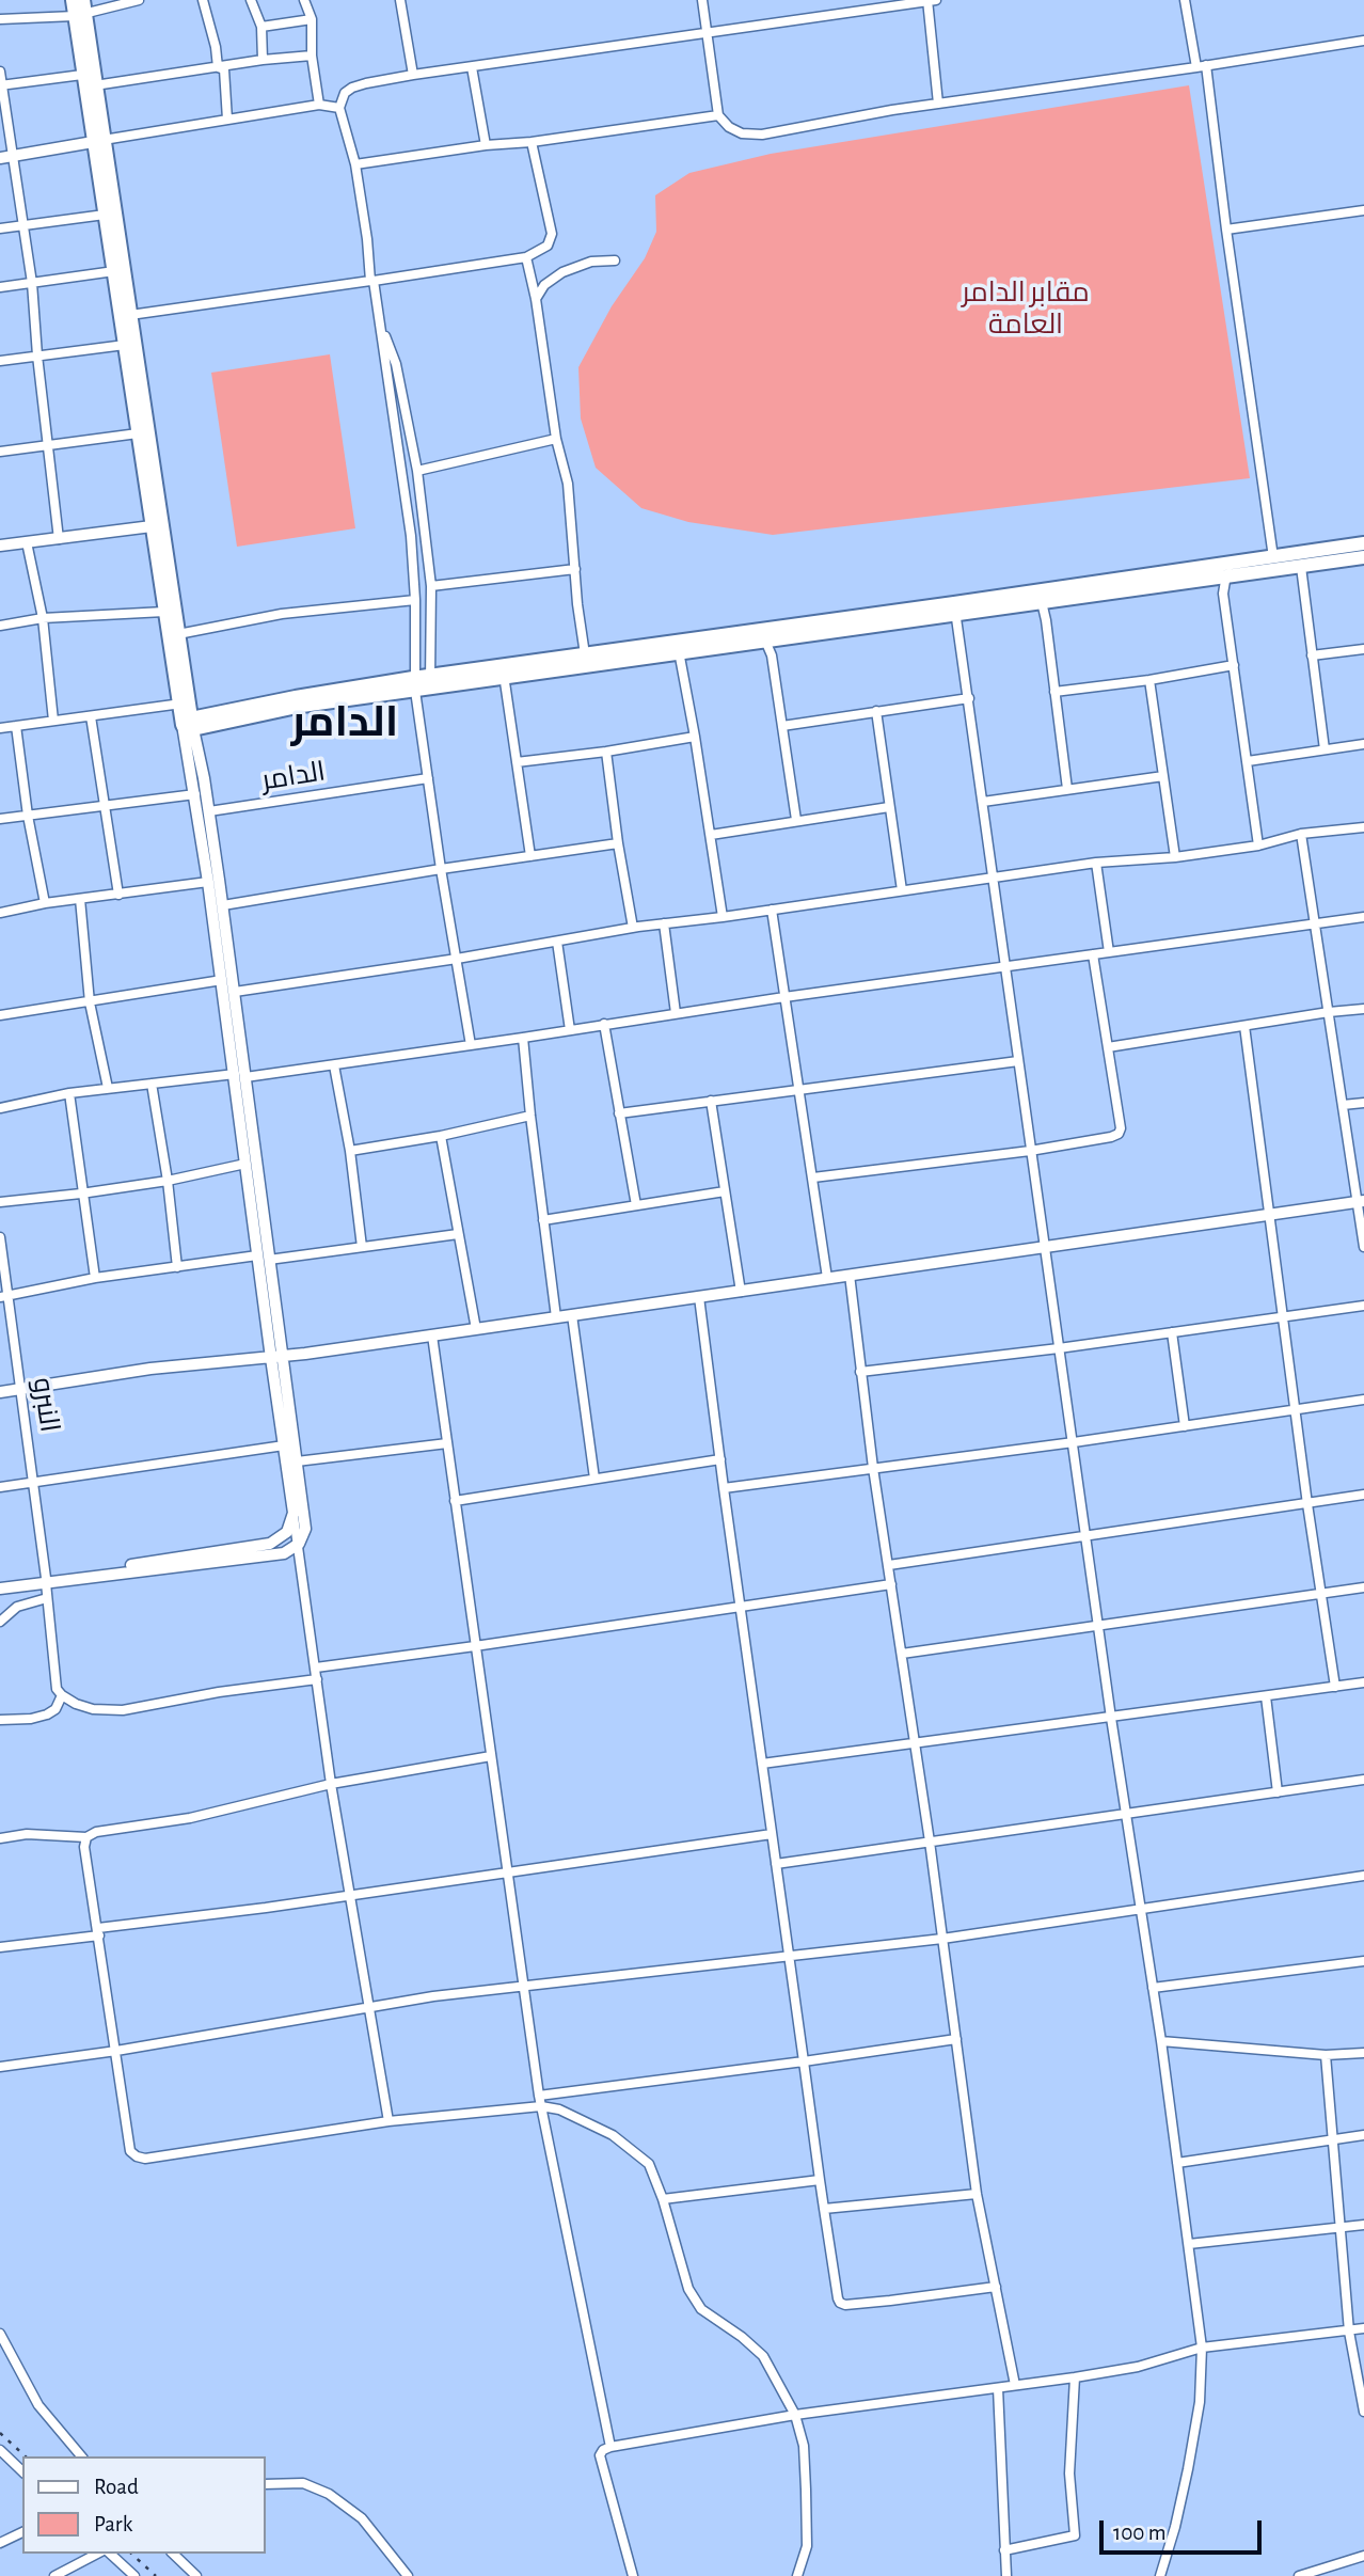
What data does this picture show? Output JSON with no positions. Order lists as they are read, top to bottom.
{
  "streets": {
    "street": ["الدامر", "النبرو"]
  },
  "districts": ["الدامر"],
  "parks": ["مقابر الدامر العامة"],
  "legend": ["Road", "Park"],
  "scale_bar": "100 m"
}
